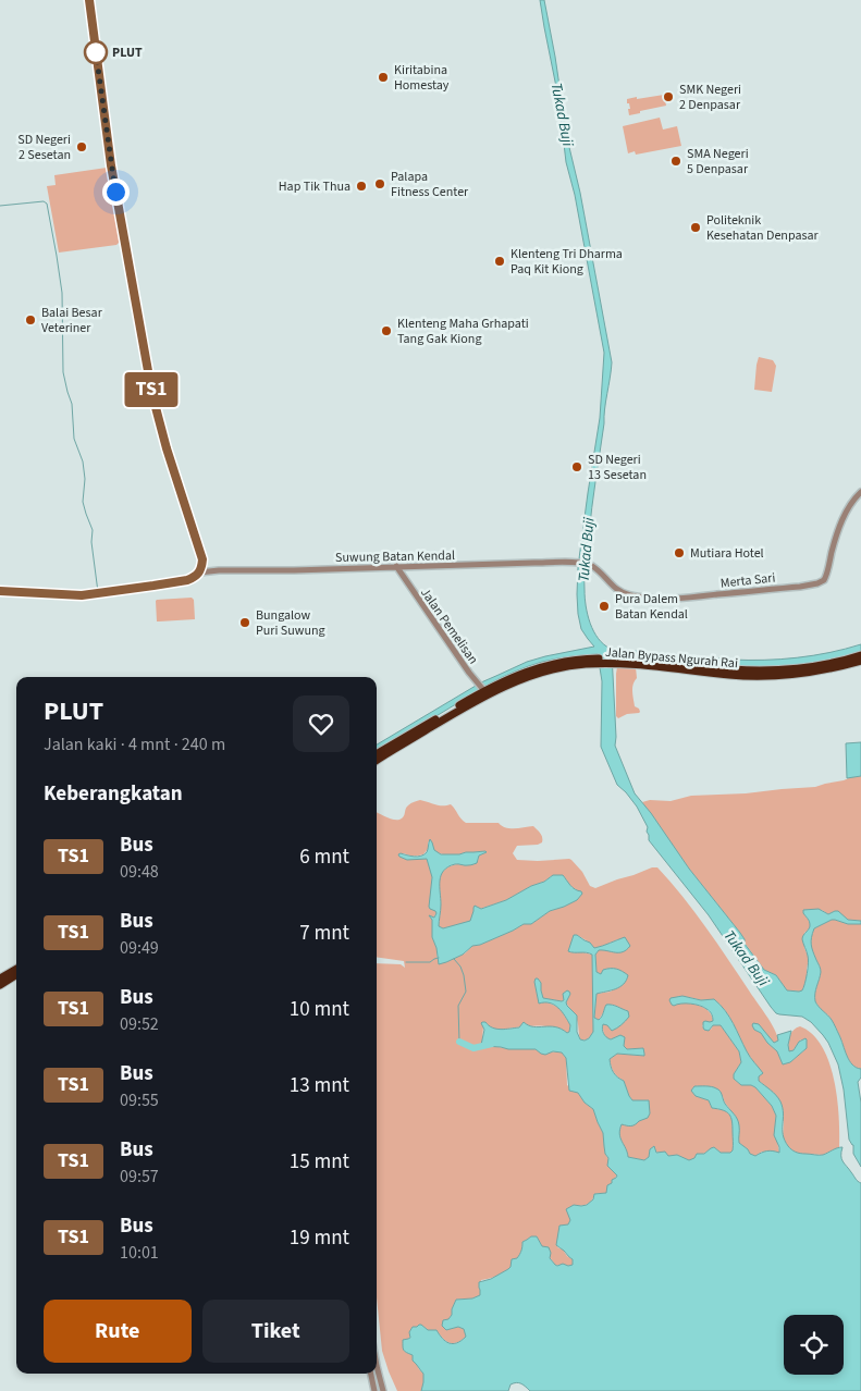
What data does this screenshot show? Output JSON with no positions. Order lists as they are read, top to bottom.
{
  "streets": {
    "highway": ["Jalan Bypass Ngurah Rai"],
    "street": ["Suwung Batan Kendal", "Merta Sari", "Jalan Pemelisan"]
  },
  "crossings": [
    ["Suwung Batan Kendal", "Merta Sari"],
    ["Suwung Batan Kendal", "Jalan Pemelisan"],
    ["Jalan Pemelisan", "Jalan Bypass Ngurah Rai"]
  ],
  "water": ["Tukad Buji"],
  "places": [
    "PLUT",
    "Kiritabina Homestay",
    "SMK Negeri 2 Denpasar",
    "SD Negeri 2 Sesetan",
    "SMA Negeri 5 Denpasar",
    "Palapa Fitness Center",
    "Hap Tik Thua",
    "Politeknik Kesehatan Denpasar",
    "Klenteng Tri Dharma Paq Kit Kiong",
    "Balai Besar Veteriner",
    "Klenteng Maha Grhapati Tang Gak Kiong",
    "SD Negeri 13 Sesetan",
    "Mutiara Hotel",
    "Pura Dalem Batan Kendal",
    "Bungalow Puri Suwung"
  ],
  "lines": ["bus line TS1"],
  "page": {
    "on_map": "TS1",
    "heading": [
      ["PLUT", "Jalan kaki · 4 mnt · 240 m"],
      "Keberangkatan"
    ],
    "list": [
      {
        "mark": "TS1",
        "name": "Bus",
        "note": "09:48",
        "value": "6 mnt"
      },
      {
        "mark": "TS1",
        "name": "Bus",
        "note": "09:49",
        "value": "7 mnt"
      },
      {
        "mark": "TS1",
        "name": "Bus",
        "note": "09:52",
        "value": "10 mnt"
      },
      {
        "mark": "TS1",
        "name": "Bus",
        "note": "09:55",
        "value": "13 mnt"
      },
      {
        "mark": "TS1",
        "name": "Bus",
        "note": "09:57",
        "value": "15 mnt"
      },
      {
        "mark": "TS1",
        "name": "Bus",
        "note": "10:01",
        "value": "19 mnt"
      }
    ],
    "buttons": ["Rute", "Tiket"]
  }
}
